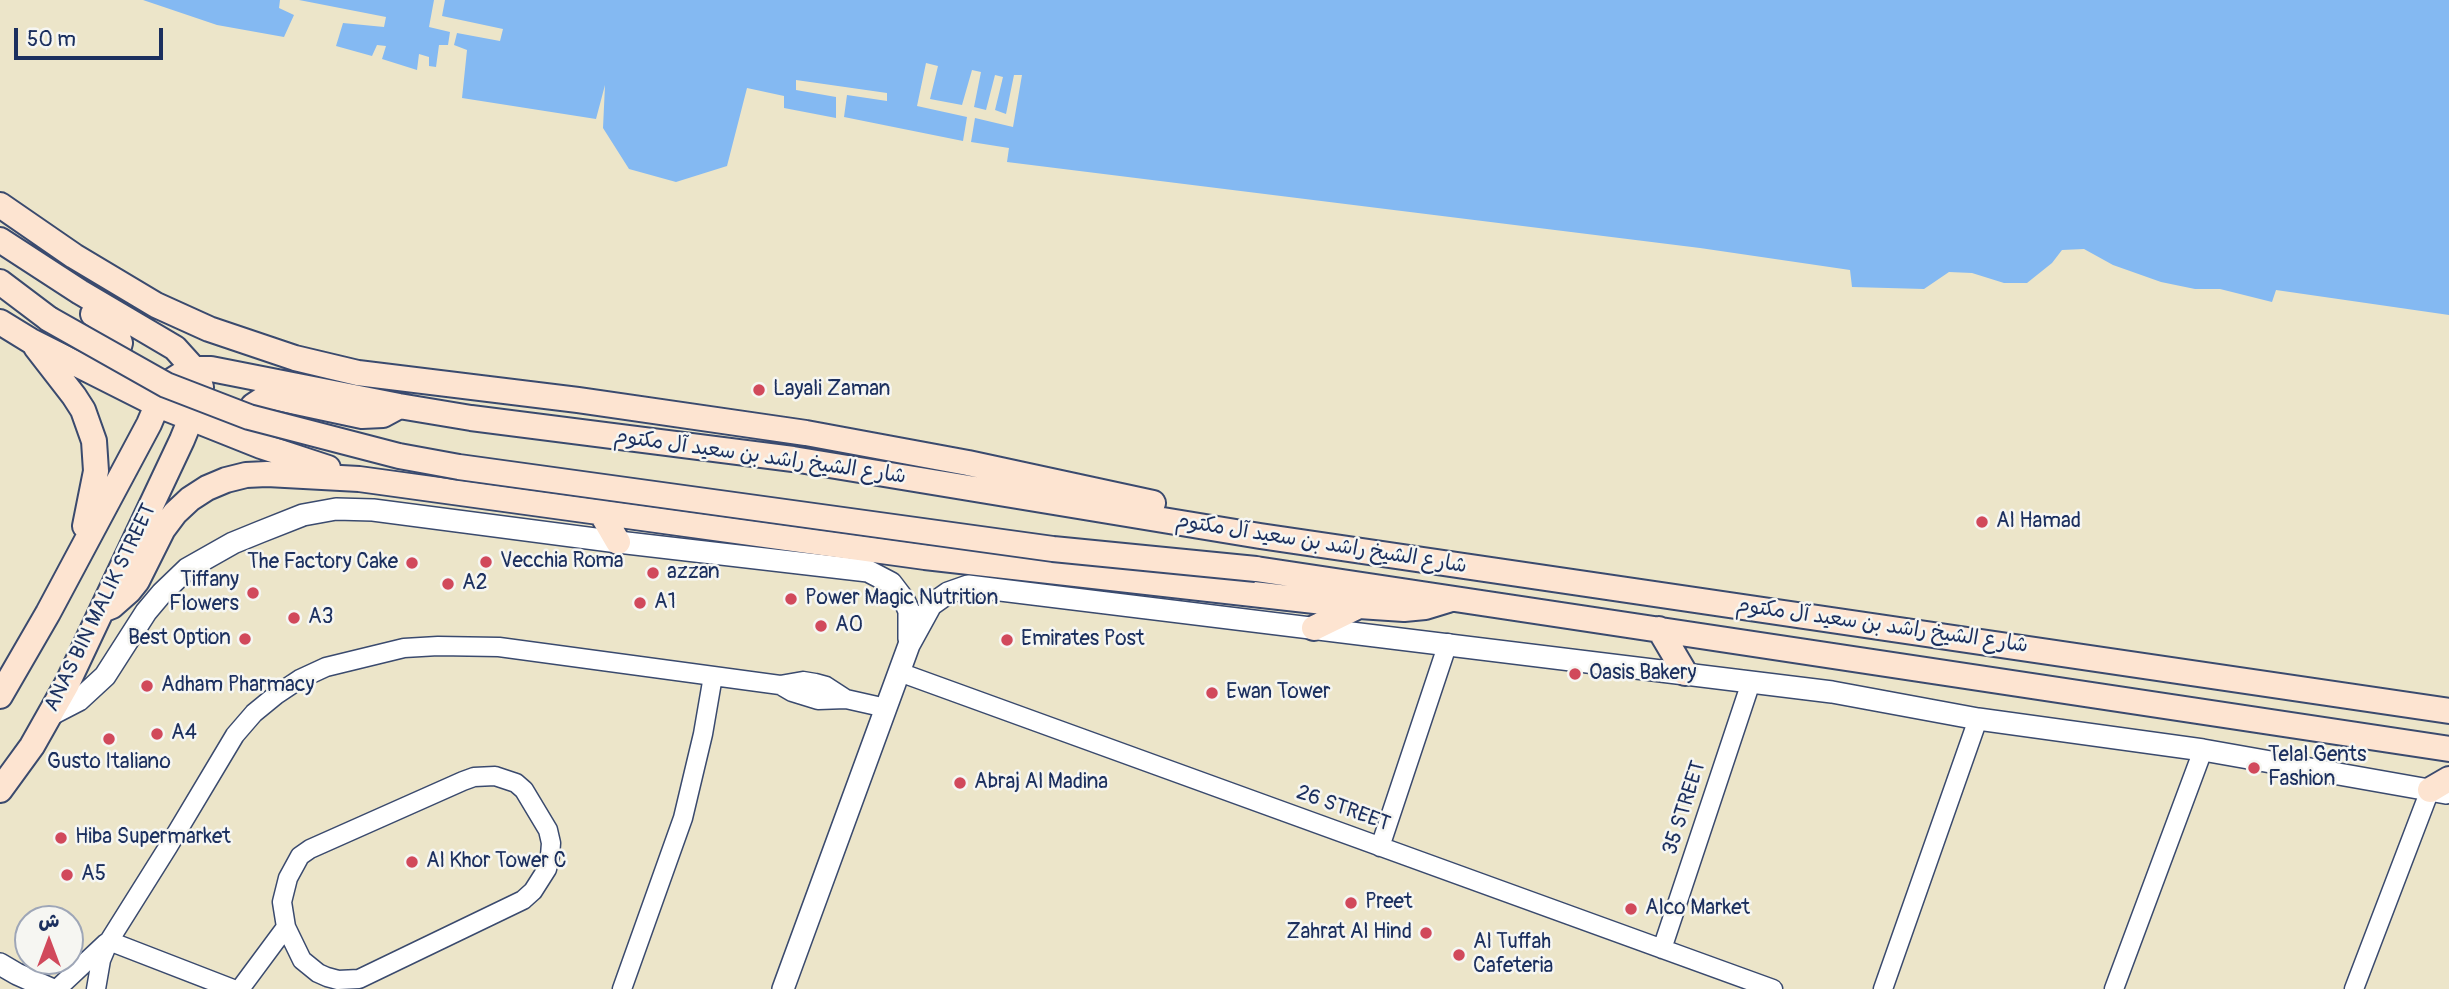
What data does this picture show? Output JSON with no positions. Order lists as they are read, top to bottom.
{
  "streets": {
    "main road": ["شارع الشيخ راشد بن سعيد آل مكتوم", "ANAS BIN MALIK STREET"],
    "street": ["35 STREET", "26 STREET"]
  },
  "crossings": [
    ["35 STREET", "26 STREET"]
  ],
  "places": [
    "Layali Zaman",
    "Al Hamad",
    "Vecchia Roma",
    "The Factory Cake",
    "azzan",
    "A2",
    "Tiffany Flowers",
    "Power Magic Nutrition",
    "A1",
    "A3",
    "A0",
    "Best Option",
    "Emirates Post",
    "Oasis Bakery",
    "Adham Pharmacy",
    "Ewan Tower",
    "A4",
    "Gusto Italiano",
    "Telal Gents Fashion",
    "Abraj Al Madina",
    "Hiba Supermarket",
    "Al Khor Tower C",
    "A5",
    "Preet",
    "Alco Market",
    "Zahrat Al Hind",
    "Al Tuffah Cafeteria"
  ],
  "scale_bar": "50 m",
  "north": "top"
}
